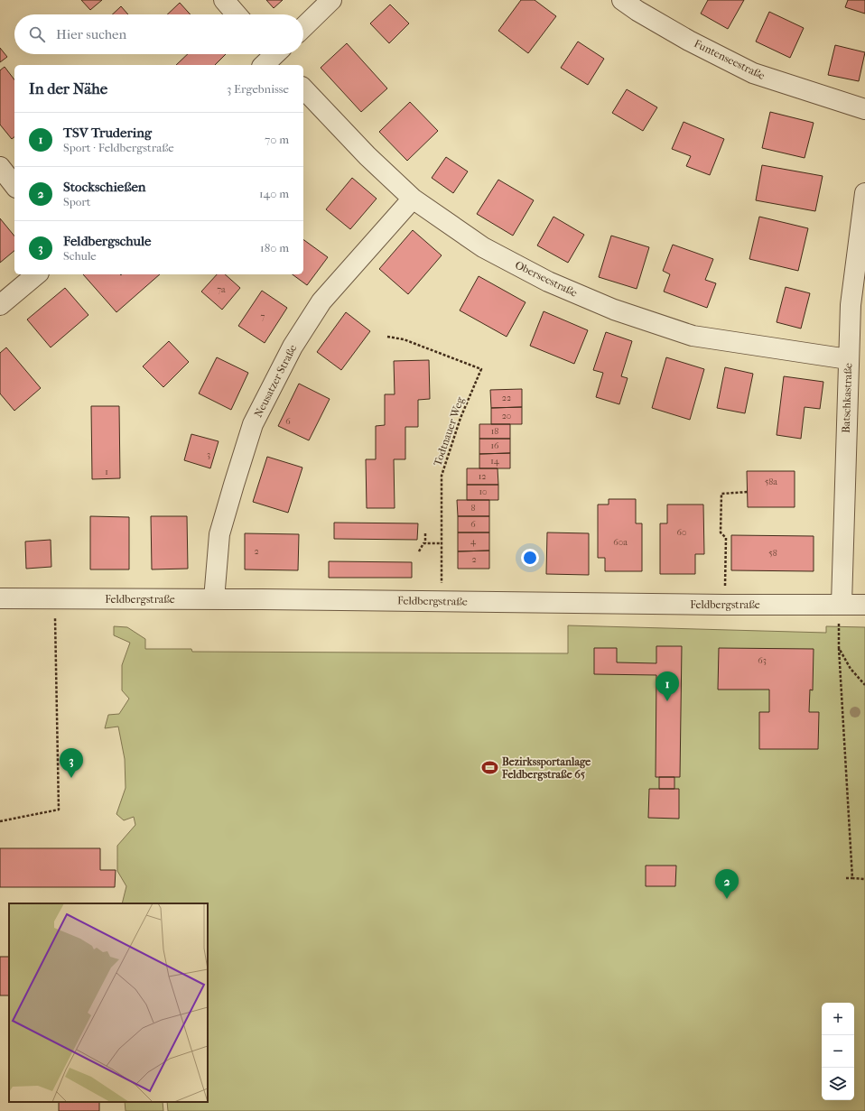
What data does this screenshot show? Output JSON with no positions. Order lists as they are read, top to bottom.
{
  "streets": {
    "street": [
      "Funtenseestraße",
      "Oberseestraße",
      "Neusatzer Straße",
      "Batschkastraße",
      "Feldbergstraße"
    ],
    "path": ["Todtnauer Weg"]
  },
  "crossings": [
    ["Oberseestraße", "Neusatzer Straße"],
    ["Oberseestraße", "Batschkastraße"],
    ["Neusatzer Straße", "Feldbergstraße"],
    ["Batschkastraße", "Feldbergstraße"],
    ["Todtnauer Weg", "Feldbergstraße"]
  ],
  "places": {
    "sports": ["Bezirkssportanlage Feldbergstraße 65"]
  },
  "house_numbers": [
    "7a",
    "7",
    "22",
    "20",
    "6",
    "18",
    "16",
    "3",
    "14",
    "1",
    "12",
    "58a",
    "10",
    "8",
    "6",
    "60",
    "4",
    "60a",
    "2",
    "58",
    "2",
    "63"
  ],
  "page": {
    "search": "Hier suchen",
    "heading": ["In der Nähe", "3 Ergebnisse"],
    "list": [
      {
        "mark": "1",
        "name": "TSV Trudering",
        "note": "Sport · Feldbergstraße",
        "value": "70 m"
      },
      {
        "mark": "2",
        "name": "Stockschießen",
        "note": "Sport",
        "value": "140 m"
      },
      {
        "mark": "3",
        "name": "Feldbergschule",
        "note": "Schule",
        "value": "180 m"
      }
    ],
    "pins": ["1", "3", "2"],
    "map_buttons": ["+", "−"]
  }
}
